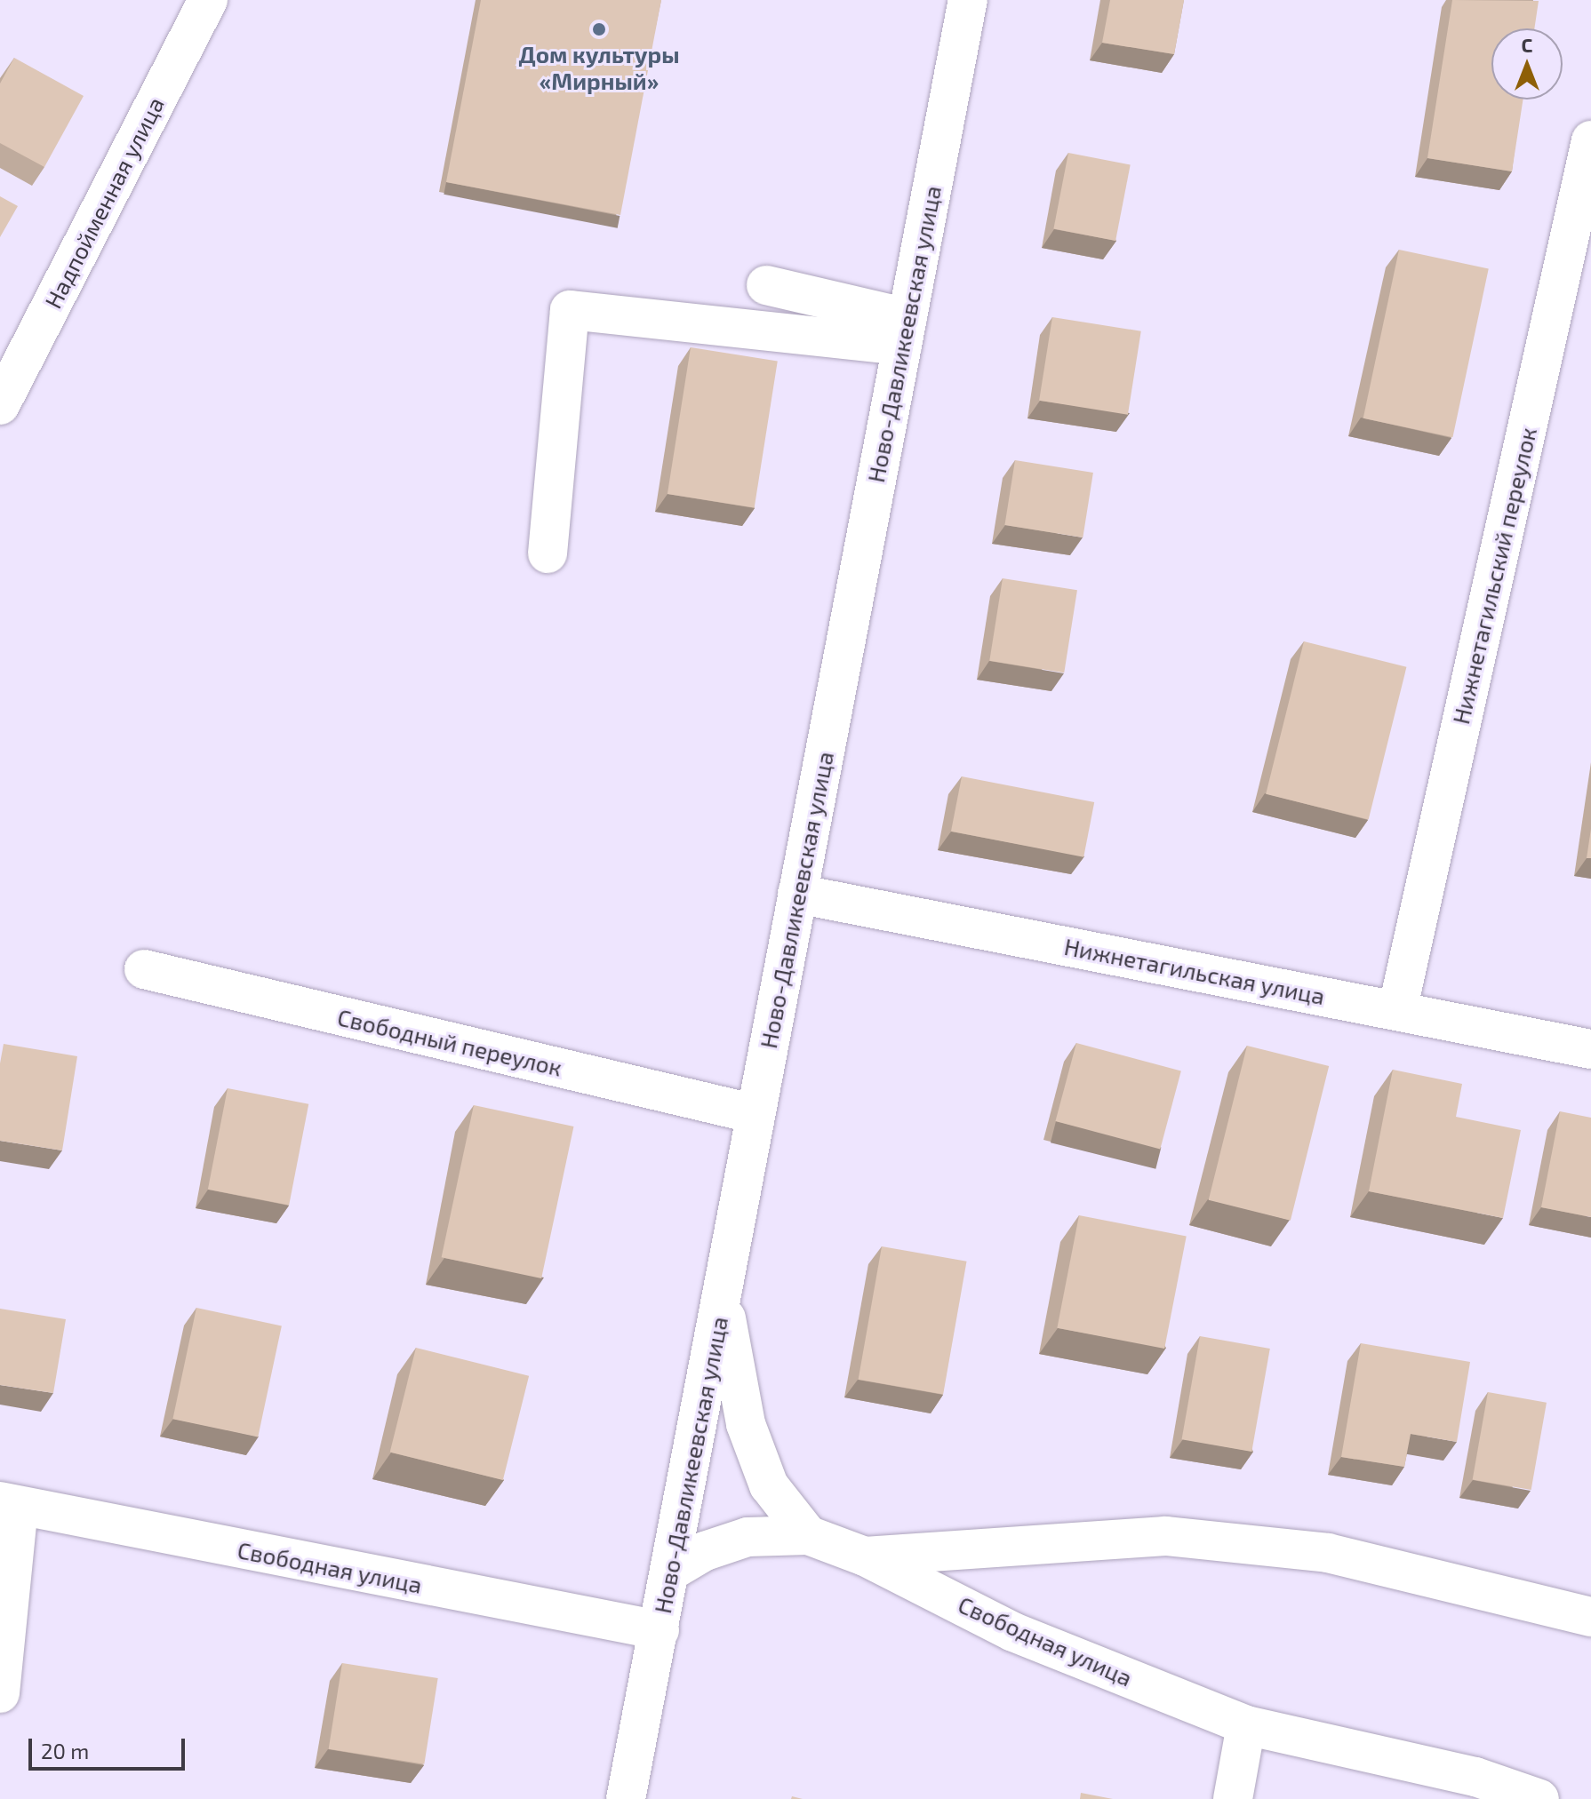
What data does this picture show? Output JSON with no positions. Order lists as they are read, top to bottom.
{
  "streets": {
    "street": [
      "Надпойменная улица",
      "Ново-Давликеевская улица",
      "Нижнетагильский переулок",
      "Нижнетагильская улица",
      "Свободный переулок",
      "Свободная улица"
    ]
  },
  "crossings": [
    ["Ново-Давликеевская улица", "Нижнетагильская улица"],
    ["Ново-Давликеевская улица", "Свободный переулок"],
    ["Ново-Давликеевская улица", "Свободная улица"],
    ["Нижнетагильский переулок", "Нижнетагильская улица"]
  ],
  "places": ["Дом культуры «Мирный»"],
  "scale_bar": "20 m",
  "north": "top"
}
